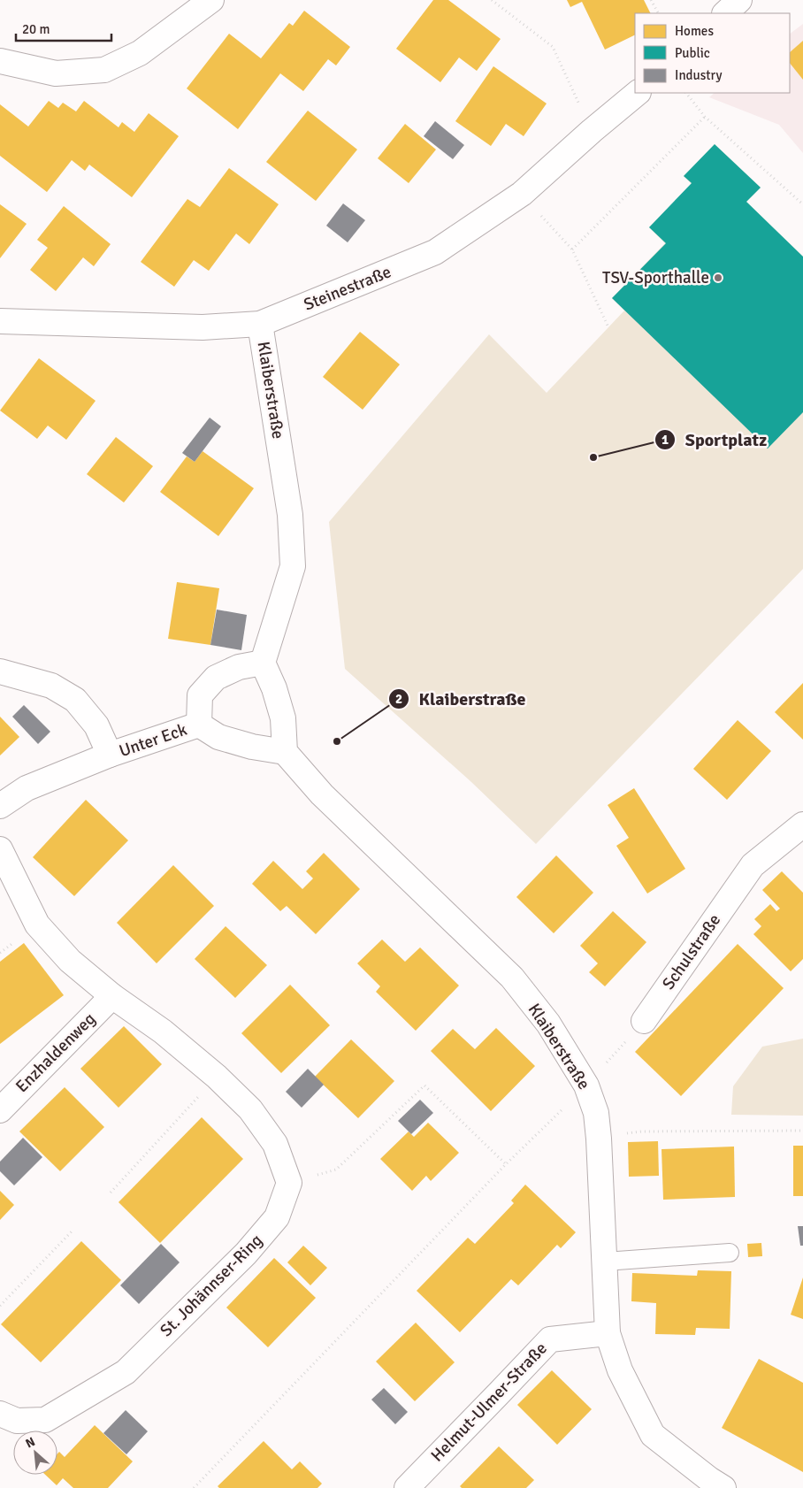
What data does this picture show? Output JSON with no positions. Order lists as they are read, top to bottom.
{
  "streets": {
    "street": [
      "Steinestraße",
      "Klaiberstraße",
      "Unter Eck",
      "Schulstraße",
      "Enzhaldenweg",
      "St. Johännser-Ring",
      "Helmut-Ulmer-Straße"
    ]
  },
  "crossings": [
    ["Steinestraße", "Klaiberstraße"],
    ["Klaiberstraße", "Unter Eck"],
    ["Klaiberstraße", "Helmut-Ulmer-Straße"]
  ],
  "places": ["TSV-Sporthalle", "Sportplatz", "Klaiberstraße"],
  "legend": ["Homes", "Public", "Industry"],
  "scale_bar": "20 m",
  "north": "top left"
}
